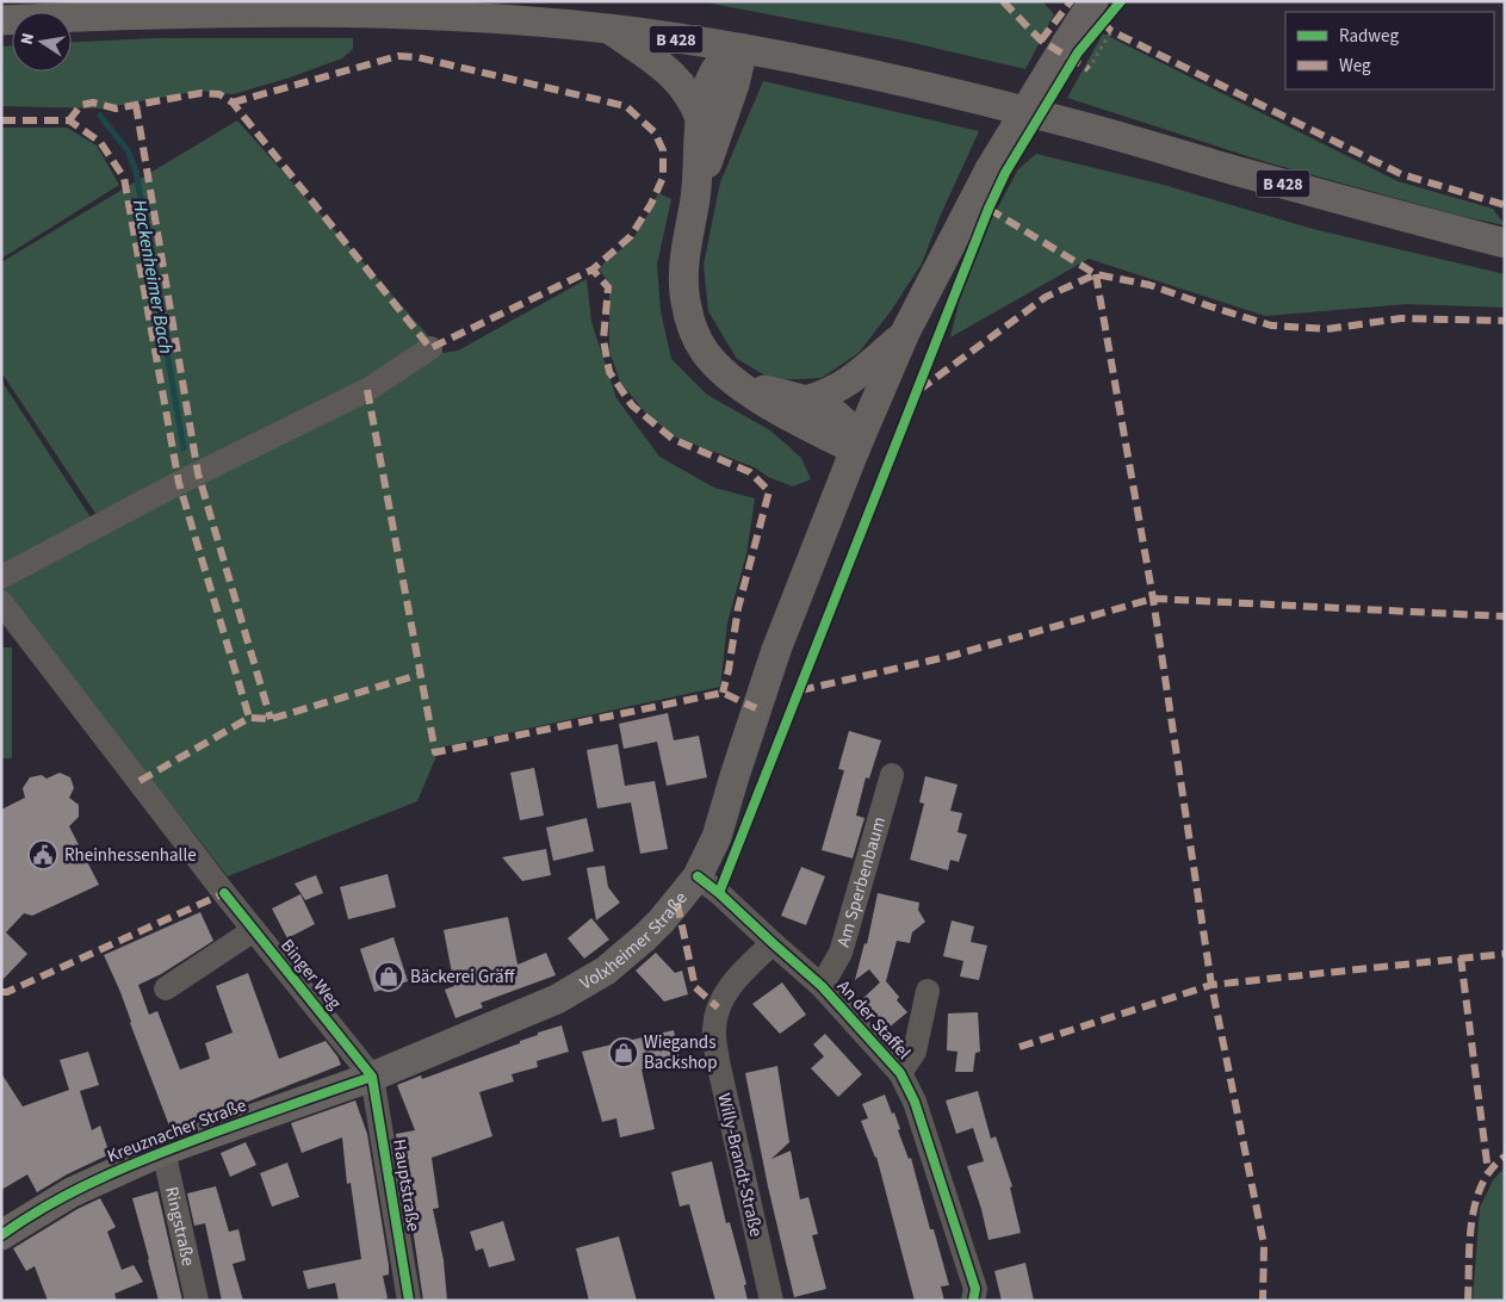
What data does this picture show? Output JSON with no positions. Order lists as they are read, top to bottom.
{
  "streets": {
    "main road": ["B 428", "Volxheimer Straße", "Kreuznacher Straße"],
    "street": [
      "Am Sperbenbaum",
      "Binger Weg",
      "An der Staffel",
      "Willy-Brandt-Straße",
      "Hauptstraße",
      "Ringstraße"
    ]
  },
  "crossings": [
    ["Am Sperbenbaum", "An der Staffel"],
    ["Volxheimer Straße", "Binger Weg"],
    ["Volxheimer Straße", "An der Staffel"],
    ["Volxheimer Straße", "Kreuznacher Straße"],
    ["Volxheimer Straße", "Hauptstraße"],
    ["Binger Weg", "Kreuznacher Straße"],
    ["Binger Weg", "Hauptstraße"],
    ["An der Staffel", "Willy-Brandt-Straße"],
    ["Kreuznacher Straße", "Hauptstraße"],
    ["Kreuznacher Straße", "Ringstraße"]
  ],
  "water": ["Hackenheimer Bach"],
  "places": {
    "public building": ["Rheinhessenhalle"],
    "shop": ["Bäckerei Gräff", "Wiegands Backshop"]
  },
  "legend": ["Radweg", "Weg"],
  "north": "left"
}
